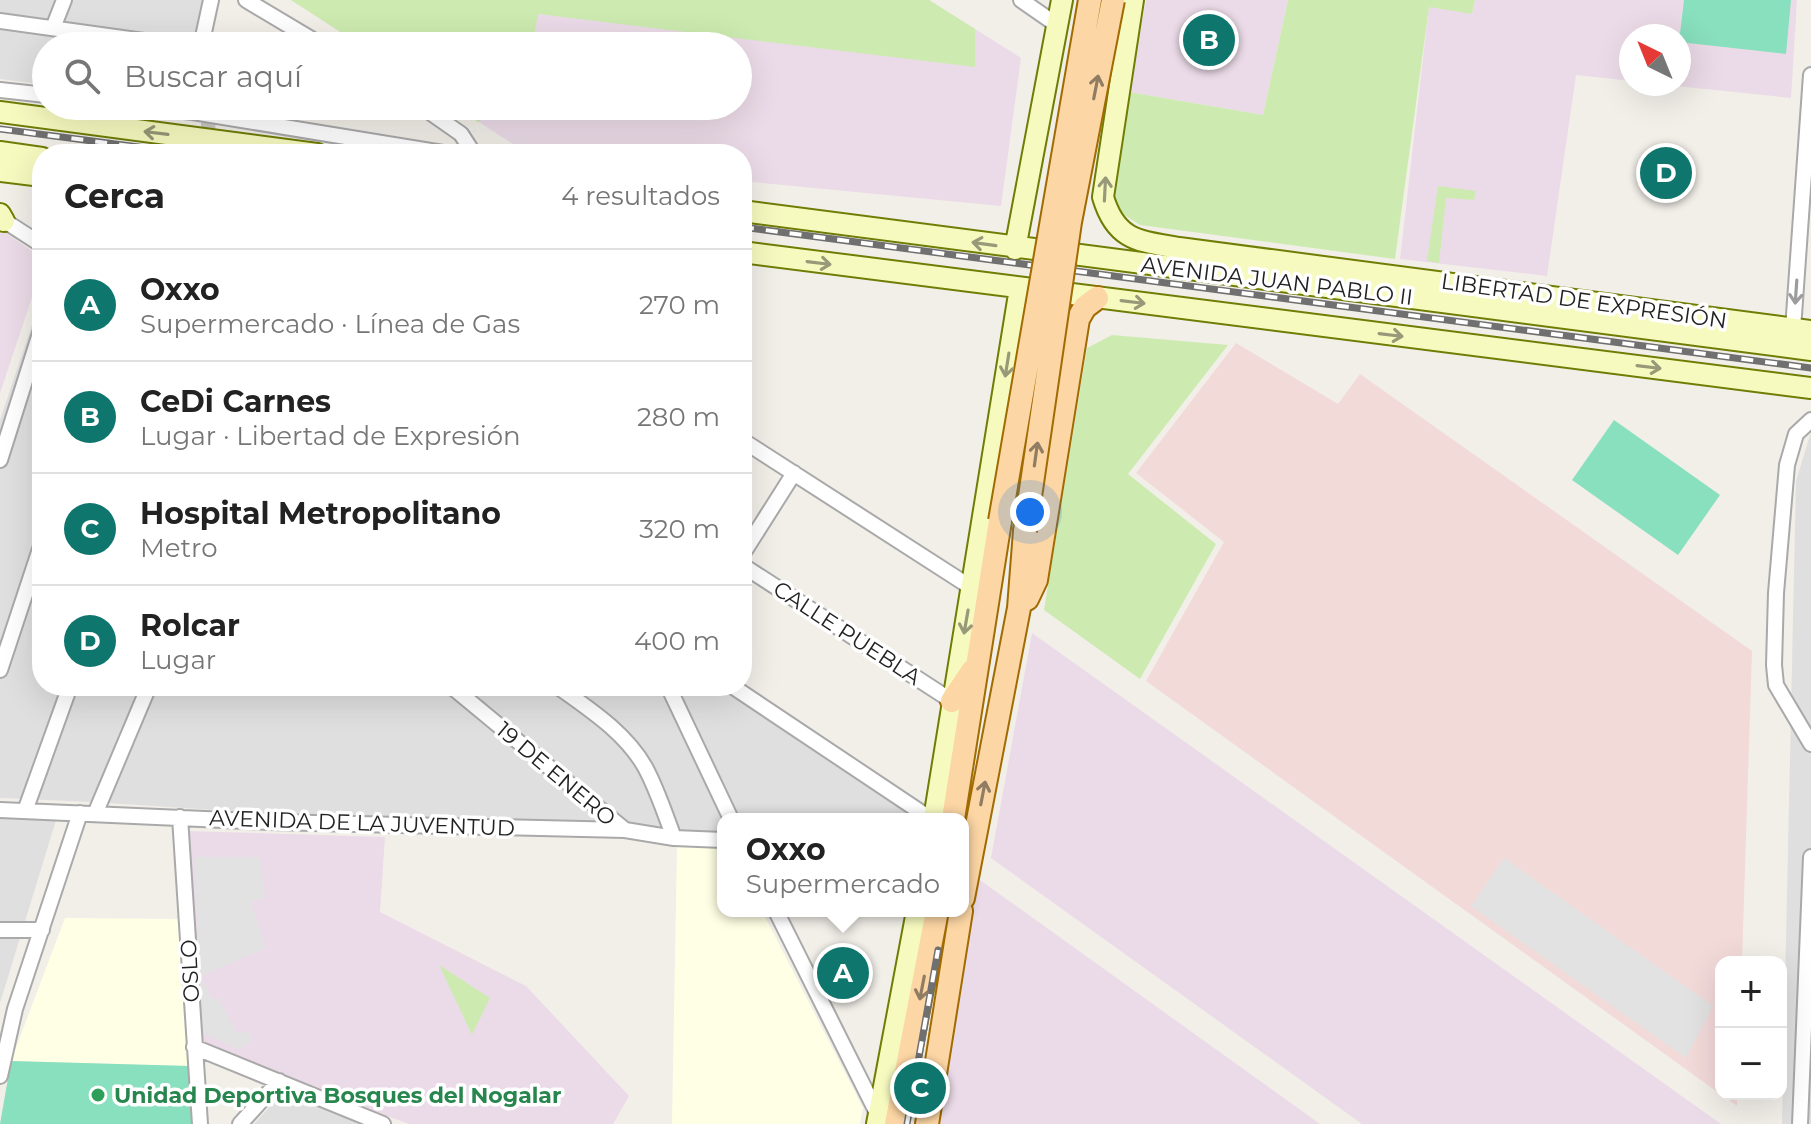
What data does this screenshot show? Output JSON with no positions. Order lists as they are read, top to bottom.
{
  "streets": {
    "main road": ["AVENIDA JUAN PABLO II", "LIBERTAD DE EXPRESIÓN"],
    "street": [
      "CALLE PUEBLA",
      "19 DE ENERO",
      "AVENIDA DE LA JUVENTUD",
      "OSLO"
    ]
  },
  "crossings": [
    ["19 DE ENERO", "AVENIDA DE LA JUVENTUD"],
    ["AVENIDA DE LA JUVENTUD", "OSLO"]
  ],
  "places": ["Unidad Deportiva Bosques del Nogalar"],
  "north": "top left",
  "page": {
    "pins": [
      "B",
      "D",
      "A",
      "C"
    ],
    "search": "Buscar aquí",
    "heading": ["Cerca", "4 resultados"],
    "list": [
      {
        "mark": "A",
        "name": "Oxxo",
        "note": "Supermercado · Línea de Gas",
        "value": "270 m"
      },
      {
        "mark": "B",
        "name": "CeDi Carnes",
        "note": "Lugar · Libertad de Expresión",
        "value": "280 m"
      },
      {
        "mark": "C",
        "name": "Hospital Metropolitano",
        "note": "Metro",
        "value": "320 m"
      },
      {
        "mark": "D",
        "name": "Rolcar",
        "note": "Lugar",
        "value": "400 m"
      }
    ],
    "popup": ["Oxxo", "Supermercado"],
    "map_buttons": ["+", "−"]
  }
}
